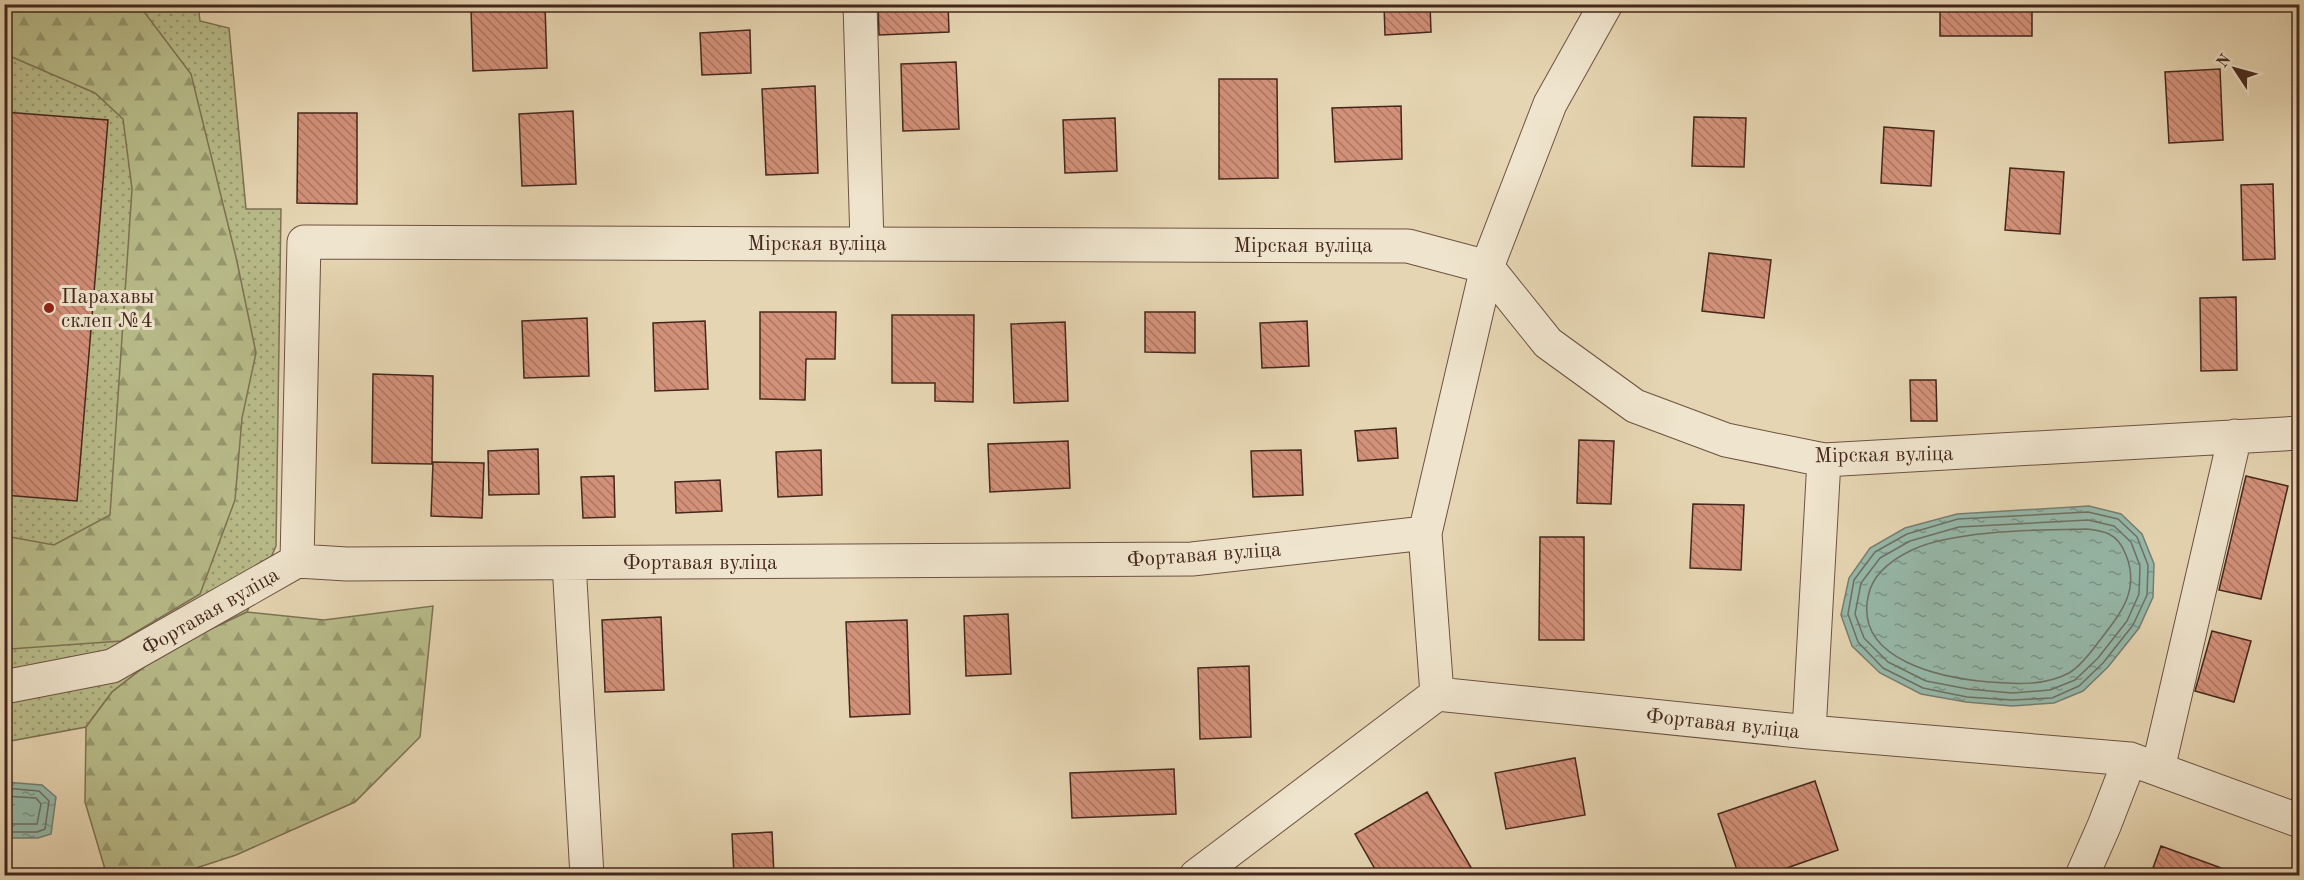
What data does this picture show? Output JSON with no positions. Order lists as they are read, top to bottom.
{
  "streets": {
    "street": ["Мірская вуліца", "Фортавая вуліца"]
  },
  "crossings": [
    ["Мірская вуліца", "Фортавая вуліца"]
  ],
  "places": ["Парахавы склеп №4"],
  "north": "top left"
}
